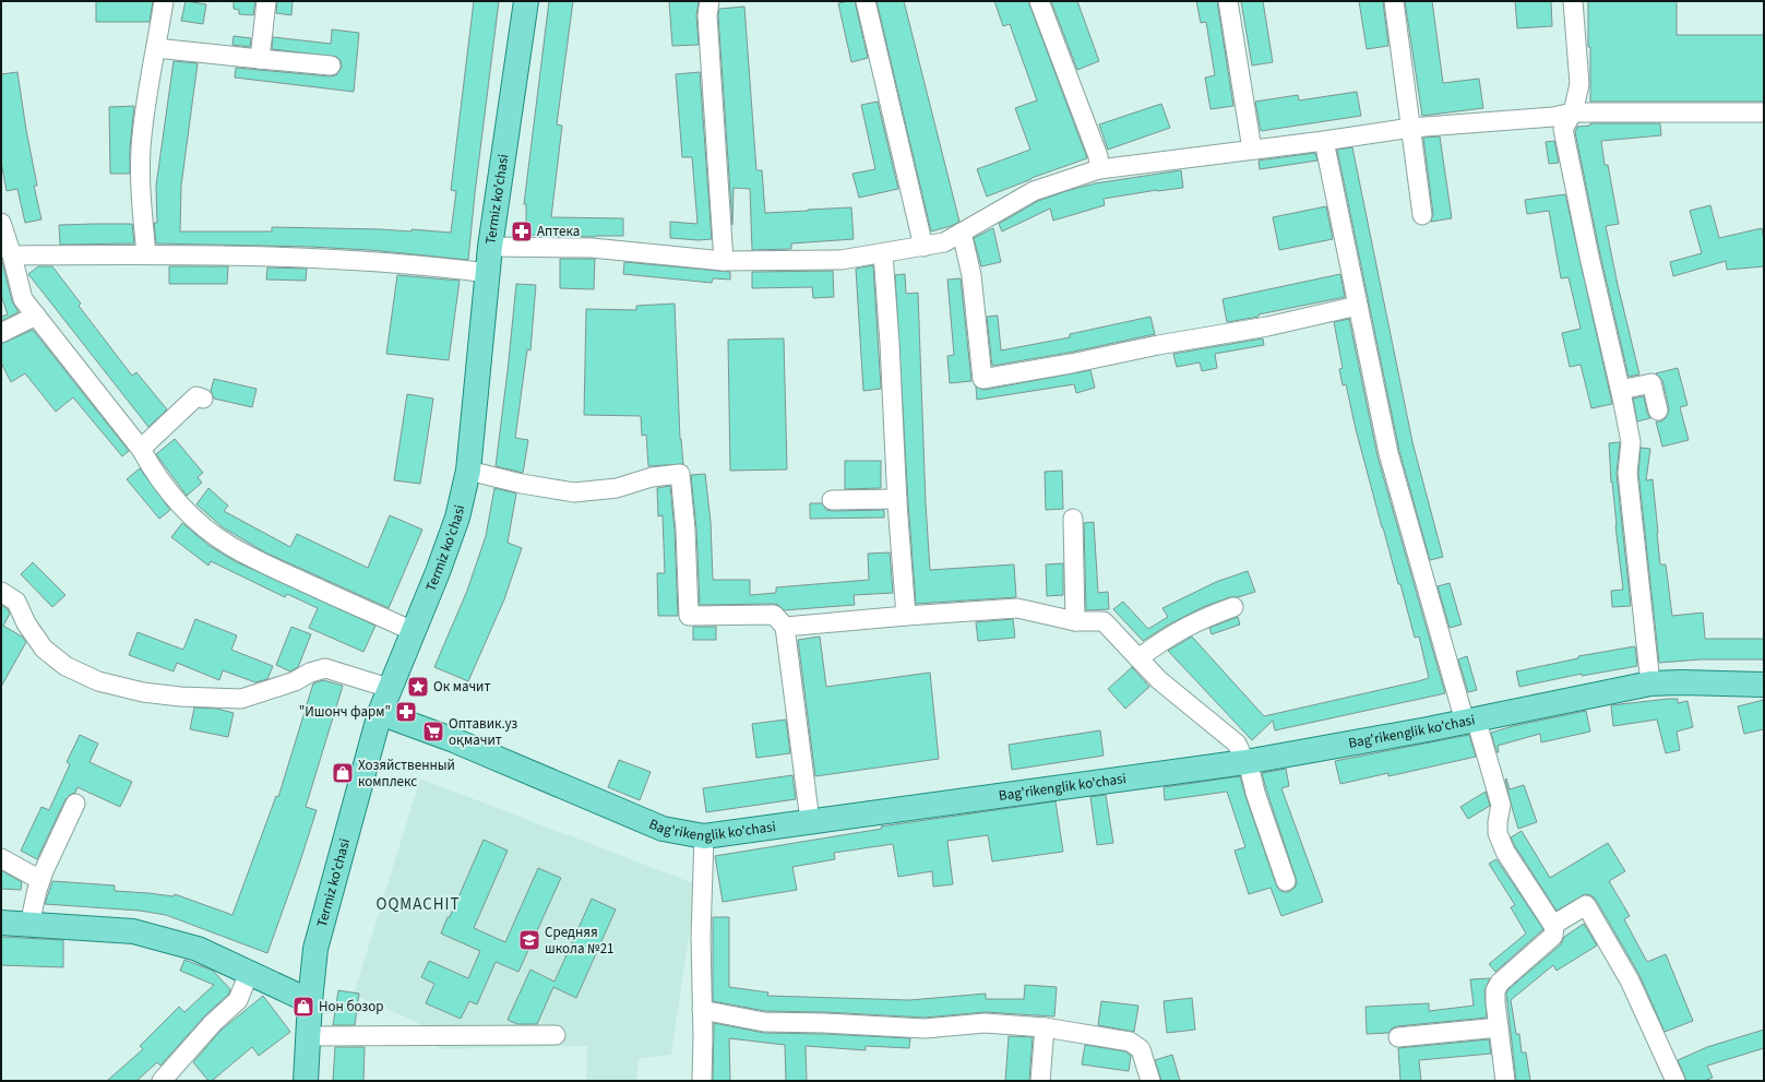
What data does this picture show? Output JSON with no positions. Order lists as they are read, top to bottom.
{
  "streets": {
    "main road": ["Termiz ko'chasi", "Bag'rikenglik ko'chasi"]
  },
  "crossings": [
    ["Termiz ko'chasi", "Bag'rikenglik ko'chasi"]
  ],
  "districts": ["OQMACHIT"],
  "places": {
    "pharmacy": ["Аптека", "\"Ишонч фарм\""],
    "place": ["Ок мачит"],
    "supermarket": ["Оптавик.уз оқмачит"],
    "shop": ["Хозяйственный комплекс", "Нон бозор"],
    "school or university": ["Средняя школа №21"]
  }
}
